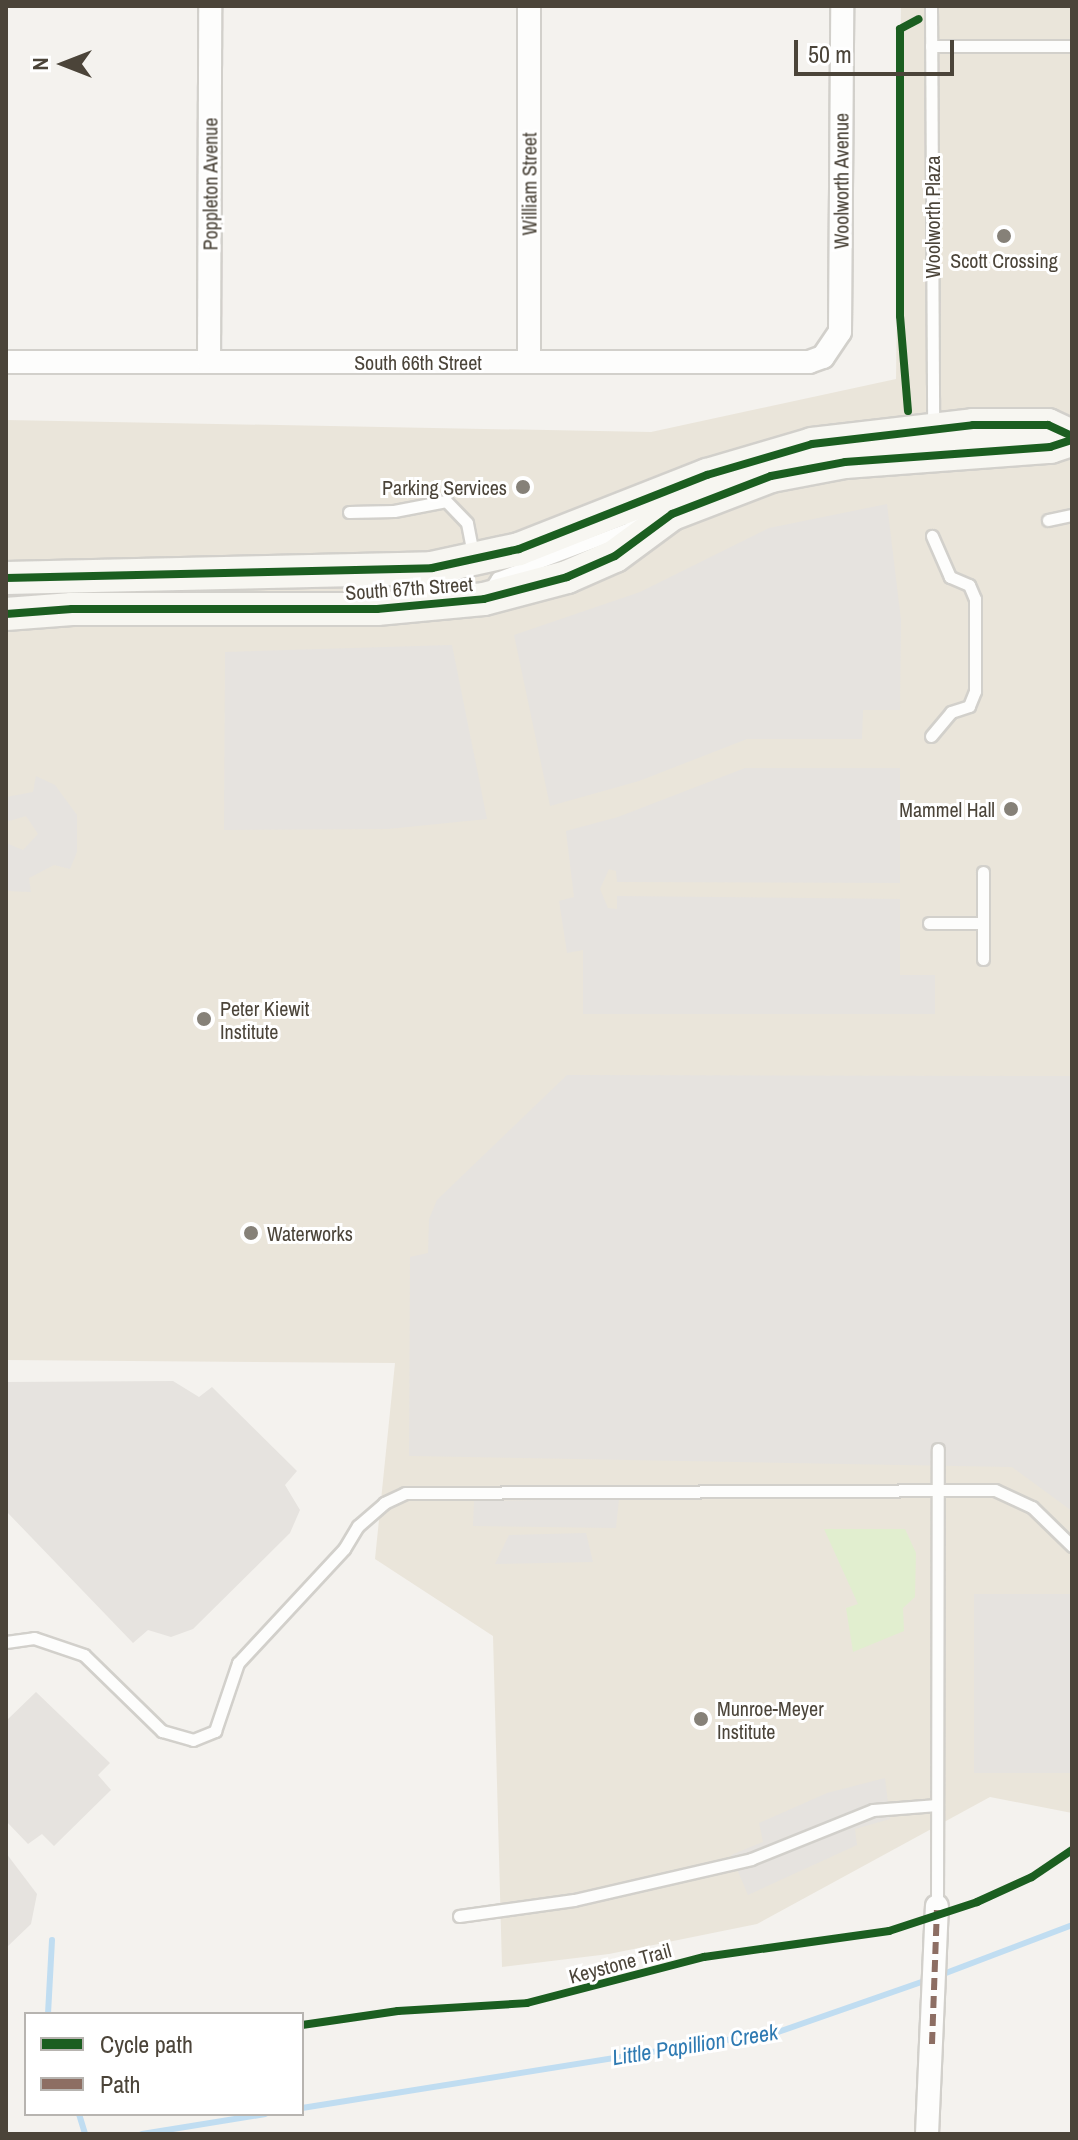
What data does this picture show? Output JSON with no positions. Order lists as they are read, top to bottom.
{
  "streets": {
    "main road": ["South 67th Street"],
    "street": [
      "Woolworth Avenue",
      "Poppleton Avenue",
      "William Street",
      "South 66th Street"
    ],
    "lane": ["Woolworth Plaza"],
    "cycle path": ["Keystone Trail"]
  },
  "crossings": [
    ["Woolworth Avenue", "South 66th Street"],
    ["Poppleton Avenue", "South 66th Street"],
    ["William Street", "South 66th Street"],
    ["Woolworth Plaza", "South 67th Street"]
  ],
  "water": ["Little Papillion Creek"],
  "places": [
    "Scott Crossing",
    "Parking Services",
    "Mammel Hall",
    "Peter Kiewit Institute",
    "Waterworks",
    "Munroe-Meyer Institute"
  ],
  "legend": ["Cycle path", "Path"],
  "scale_bar": "50 m",
  "north": "left"
}
